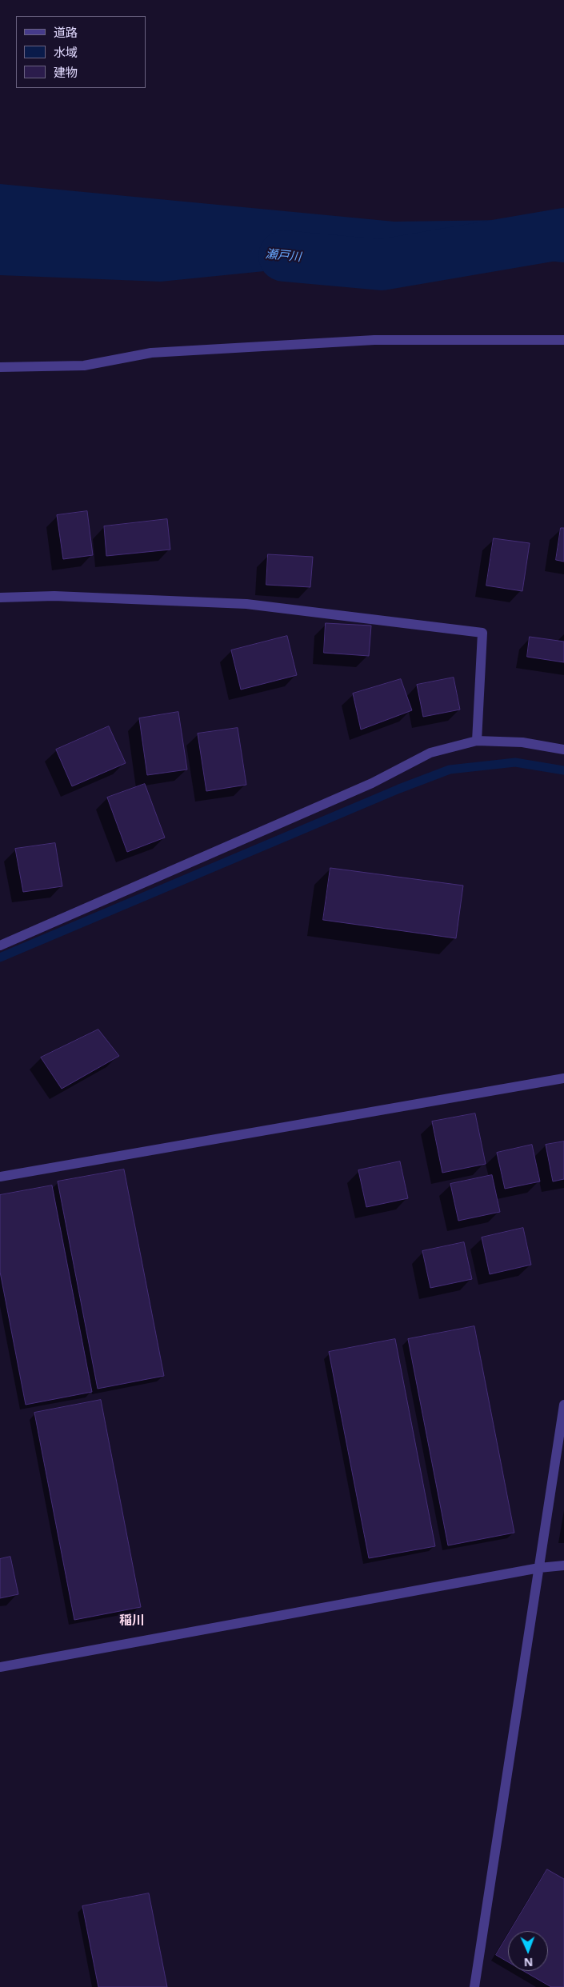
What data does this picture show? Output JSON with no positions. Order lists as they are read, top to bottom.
{
  "districts": ["稲川"],
  "water": ["瀬戸川"],
  "legend": ["道路", "水域", "建物"],
  "north": "bottom"
}
